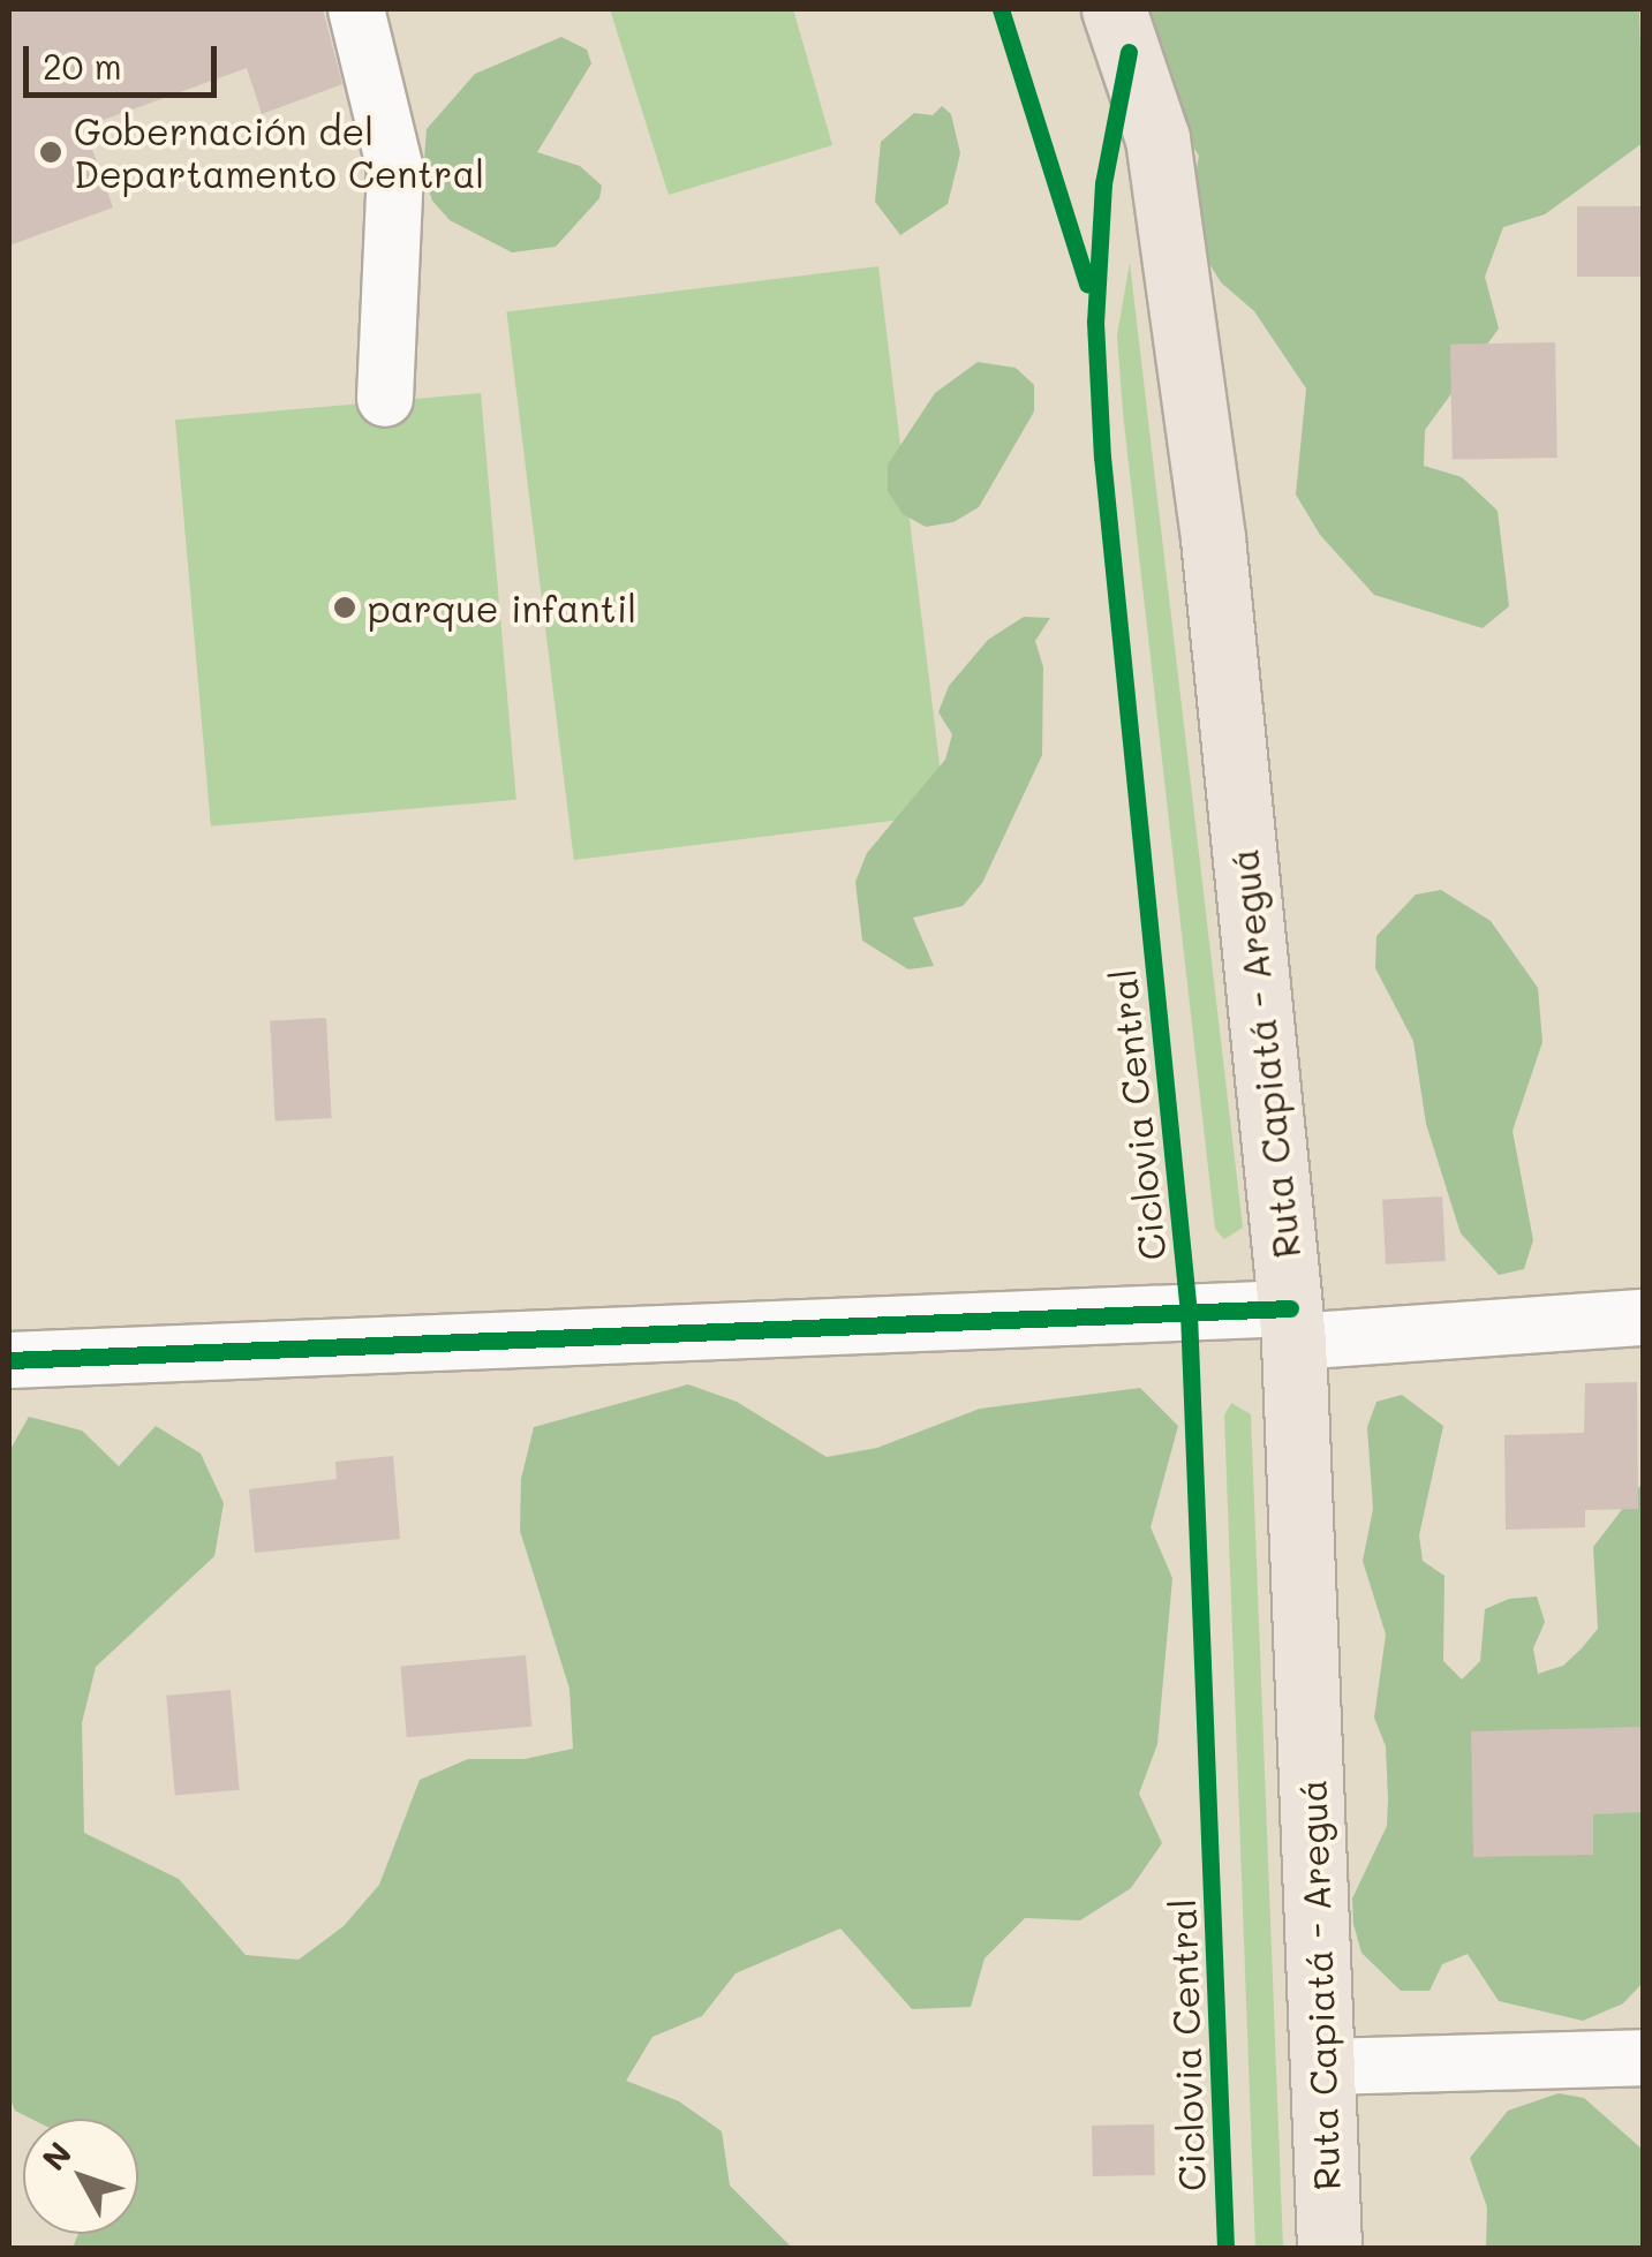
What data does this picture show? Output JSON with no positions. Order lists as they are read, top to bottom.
{
  "streets": {
    "main road": ["Ruta Capiatá - Areguá"],
    "cycle path": ["Ciclovia Central"]
  },
  "places": ["Gobernación del Departamento Central", "parque infantil"],
  "scale_bar": "20 m",
  "north": "top left"
}
